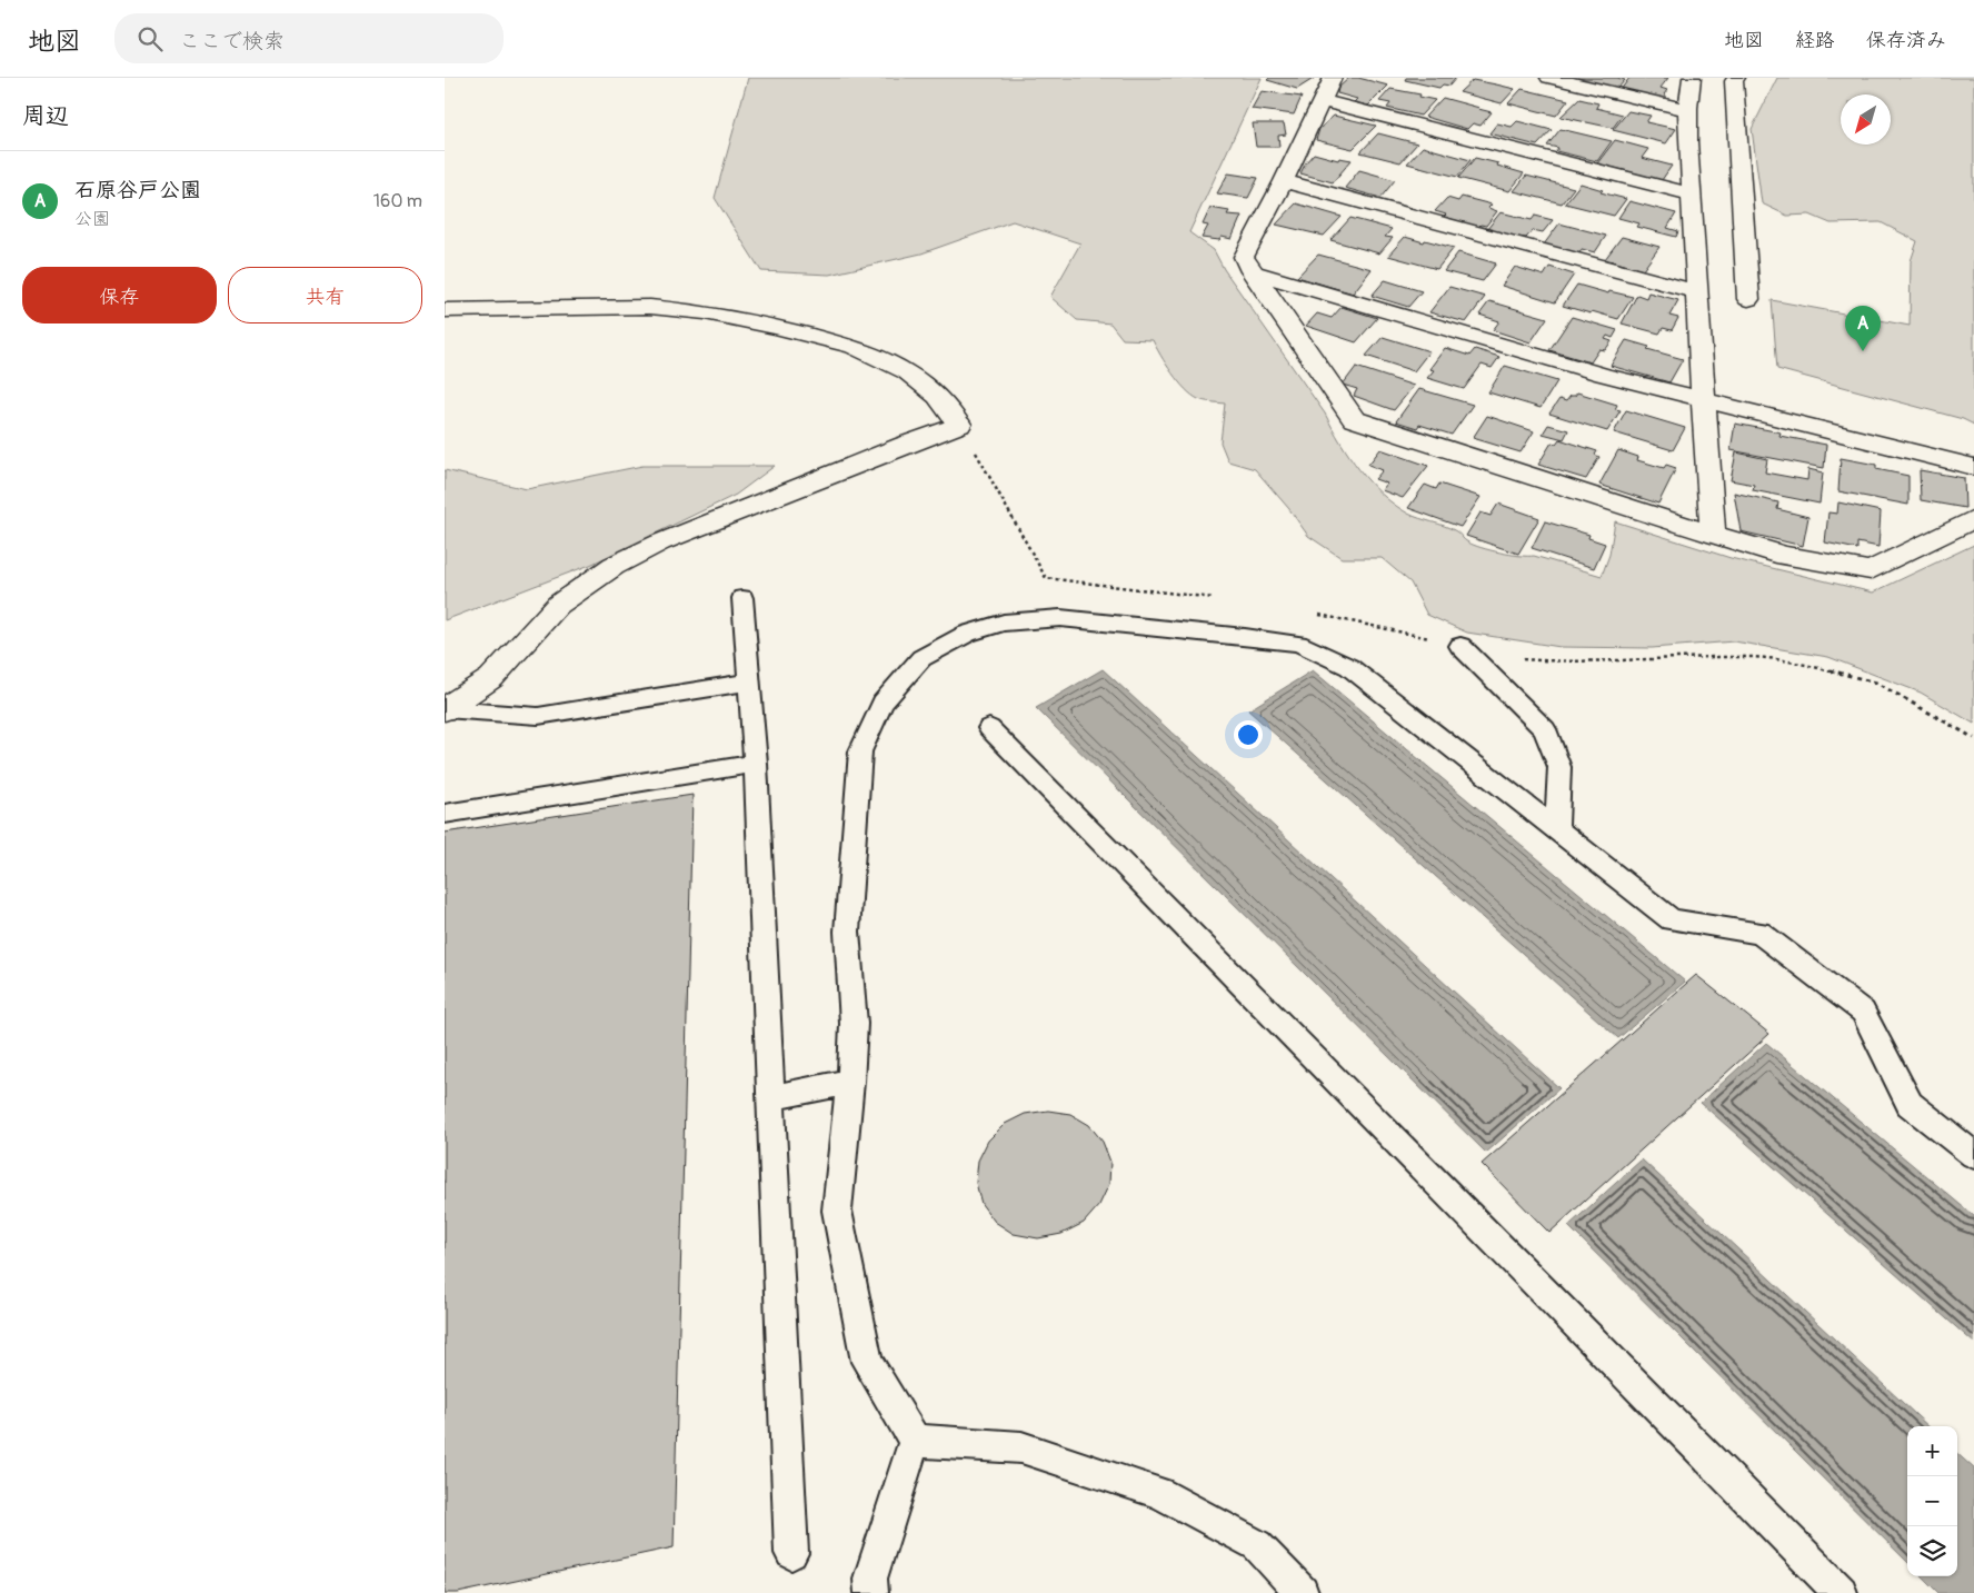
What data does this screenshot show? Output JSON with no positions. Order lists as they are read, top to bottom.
{
  "north": "bottom left",
  "page": {
    "header": "地図",
    "search": "ここで検索",
    "nav": ["地図", "経路", "保存済み"],
    "heading": "周辺",
    "list": [
      {
        "mark": "A",
        "name": "石原谷戸公園",
        "note": "公園",
        "value": "160 m"
      }
    ],
    "buttons": ["保存", "共有"],
    "pins": "A",
    "map_buttons": ["+", "−"]
  }
}
